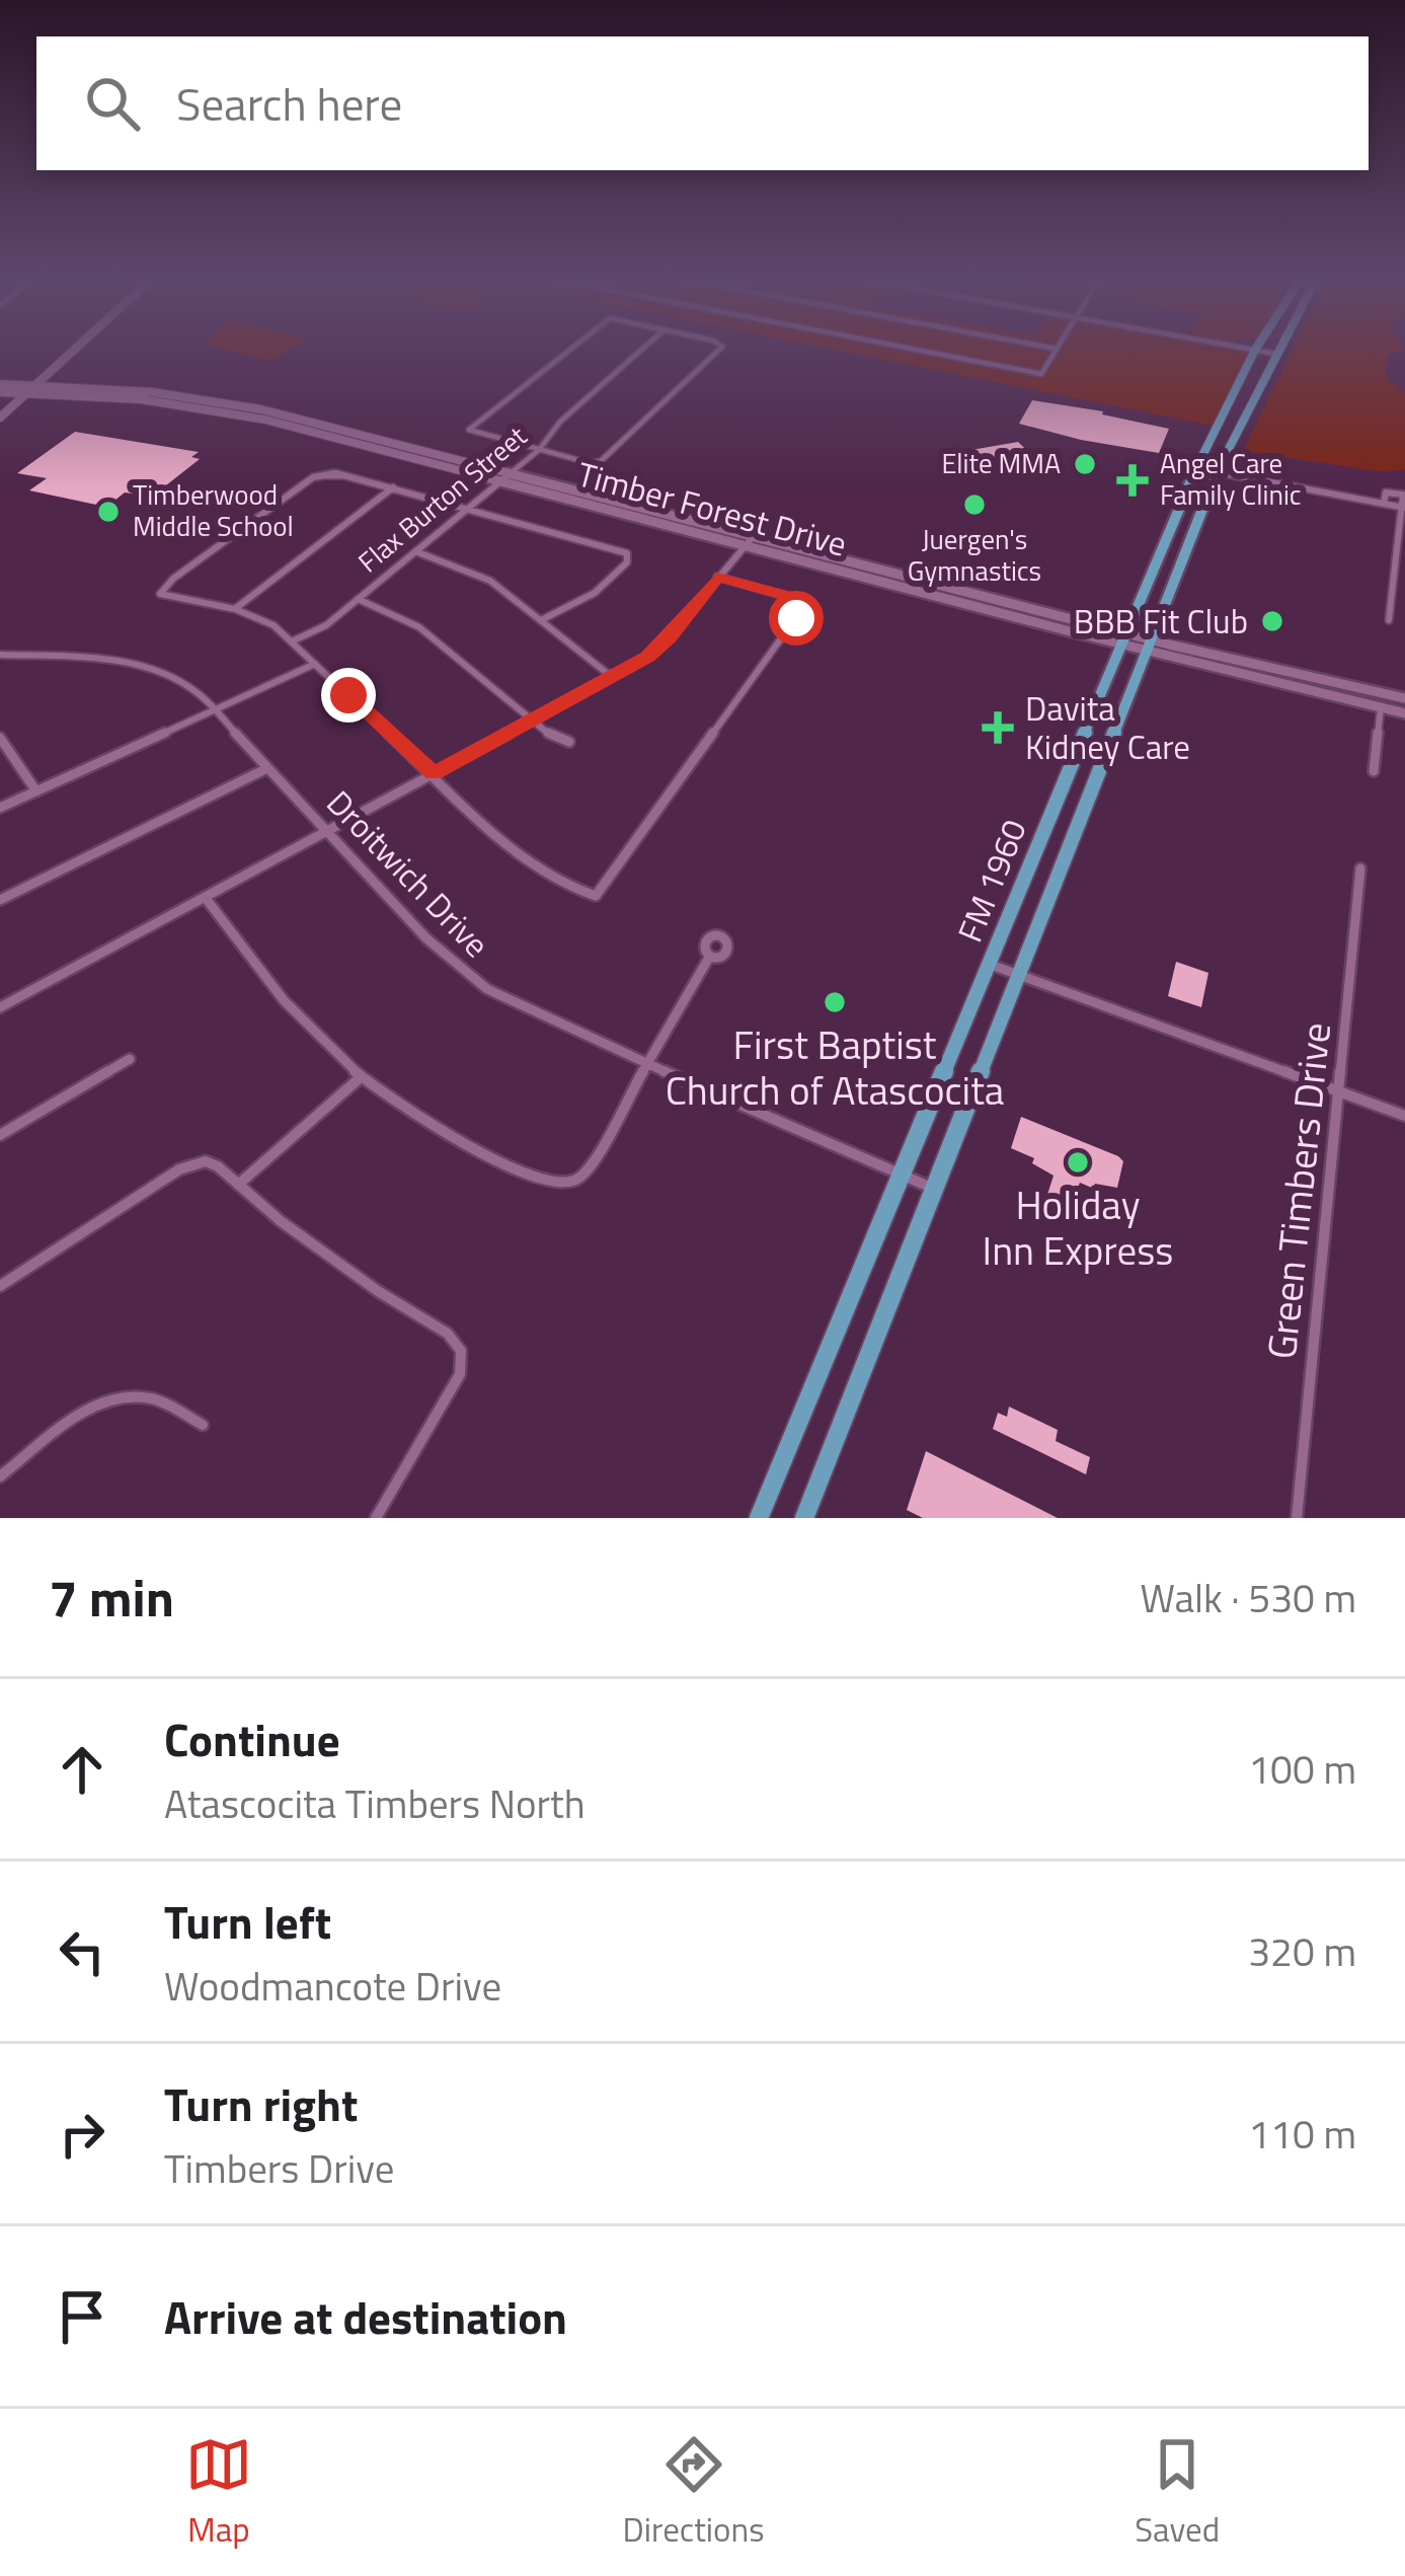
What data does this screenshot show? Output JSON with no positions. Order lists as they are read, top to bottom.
{
  "streets": {
    "main road": ["Timber Forest Drive", "FM 1960"],
    "street": ["Flax Burton Street", "Droitwich Drive", "Green Timbers Drive"]
  },
  "crossings": [
    ["Flax Burton Street", "Timber Forest Drive"],
    ["Timber Forest Drive", "FM 1960"],
    ["Droitwich Drive", "FM 1960"]
  ],
  "places": {
    "other": [
      "Elite MMA",
      "Juergen's Gymnastics",
      "Timberwood Middle School",
      "BBB Fit Club",
      "First Baptist Church of Atascocita",
      "Holiday Inn Express"
    ],
    "health": ["Angel Care Family Clinic", "Davita Kidney Care"]
  },
  "page": {
    "search": "Search here",
    "heading": ["7 min", "Walk · 530 m"],
    "list": [
      ["Continue", "Atascocita Timbers North", "100 m"],
      ["Turn left", "Woodmancote Drive", "320 m"],
      ["Turn right", "Timbers Drive", "110 m"],
      "Arrive at destination"
    ],
    "nav": ["Map", "Directions", "Saved"]
  }
}
